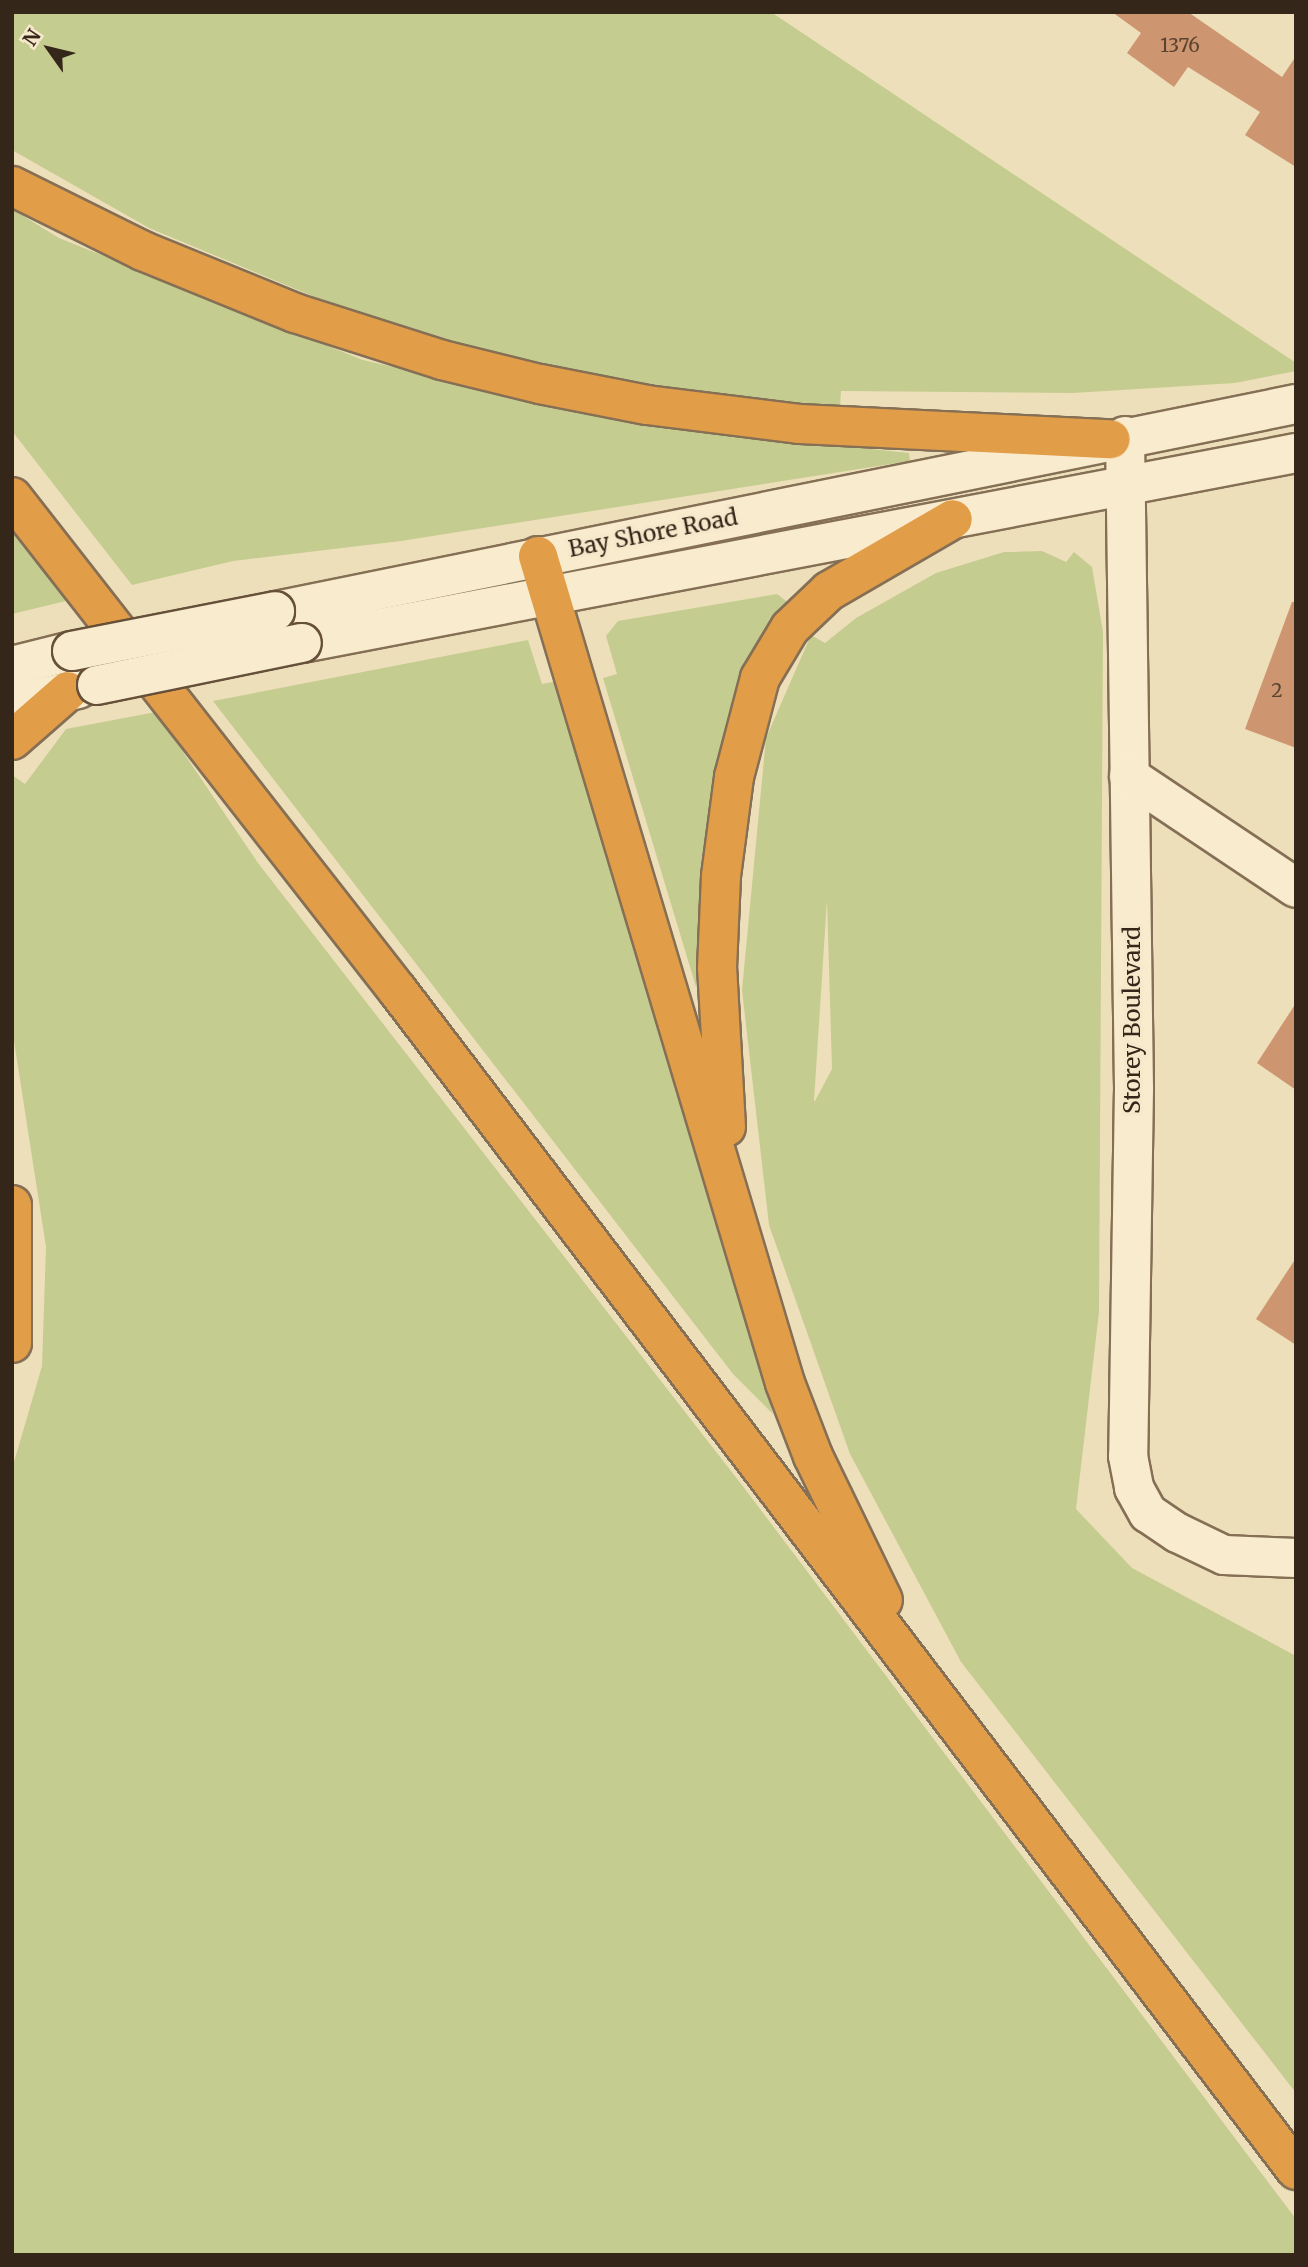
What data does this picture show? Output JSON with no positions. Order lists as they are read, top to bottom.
{
  "streets": {
    "main road": ["Bay Shore Road", "Storey Boulevard"]
  },
  "crossings": [
    ["Bay Shore Road", "Storey Boulevard"]
  ],
  "house_numbers": ["1376", "2"],
  "north": "top left"
}
